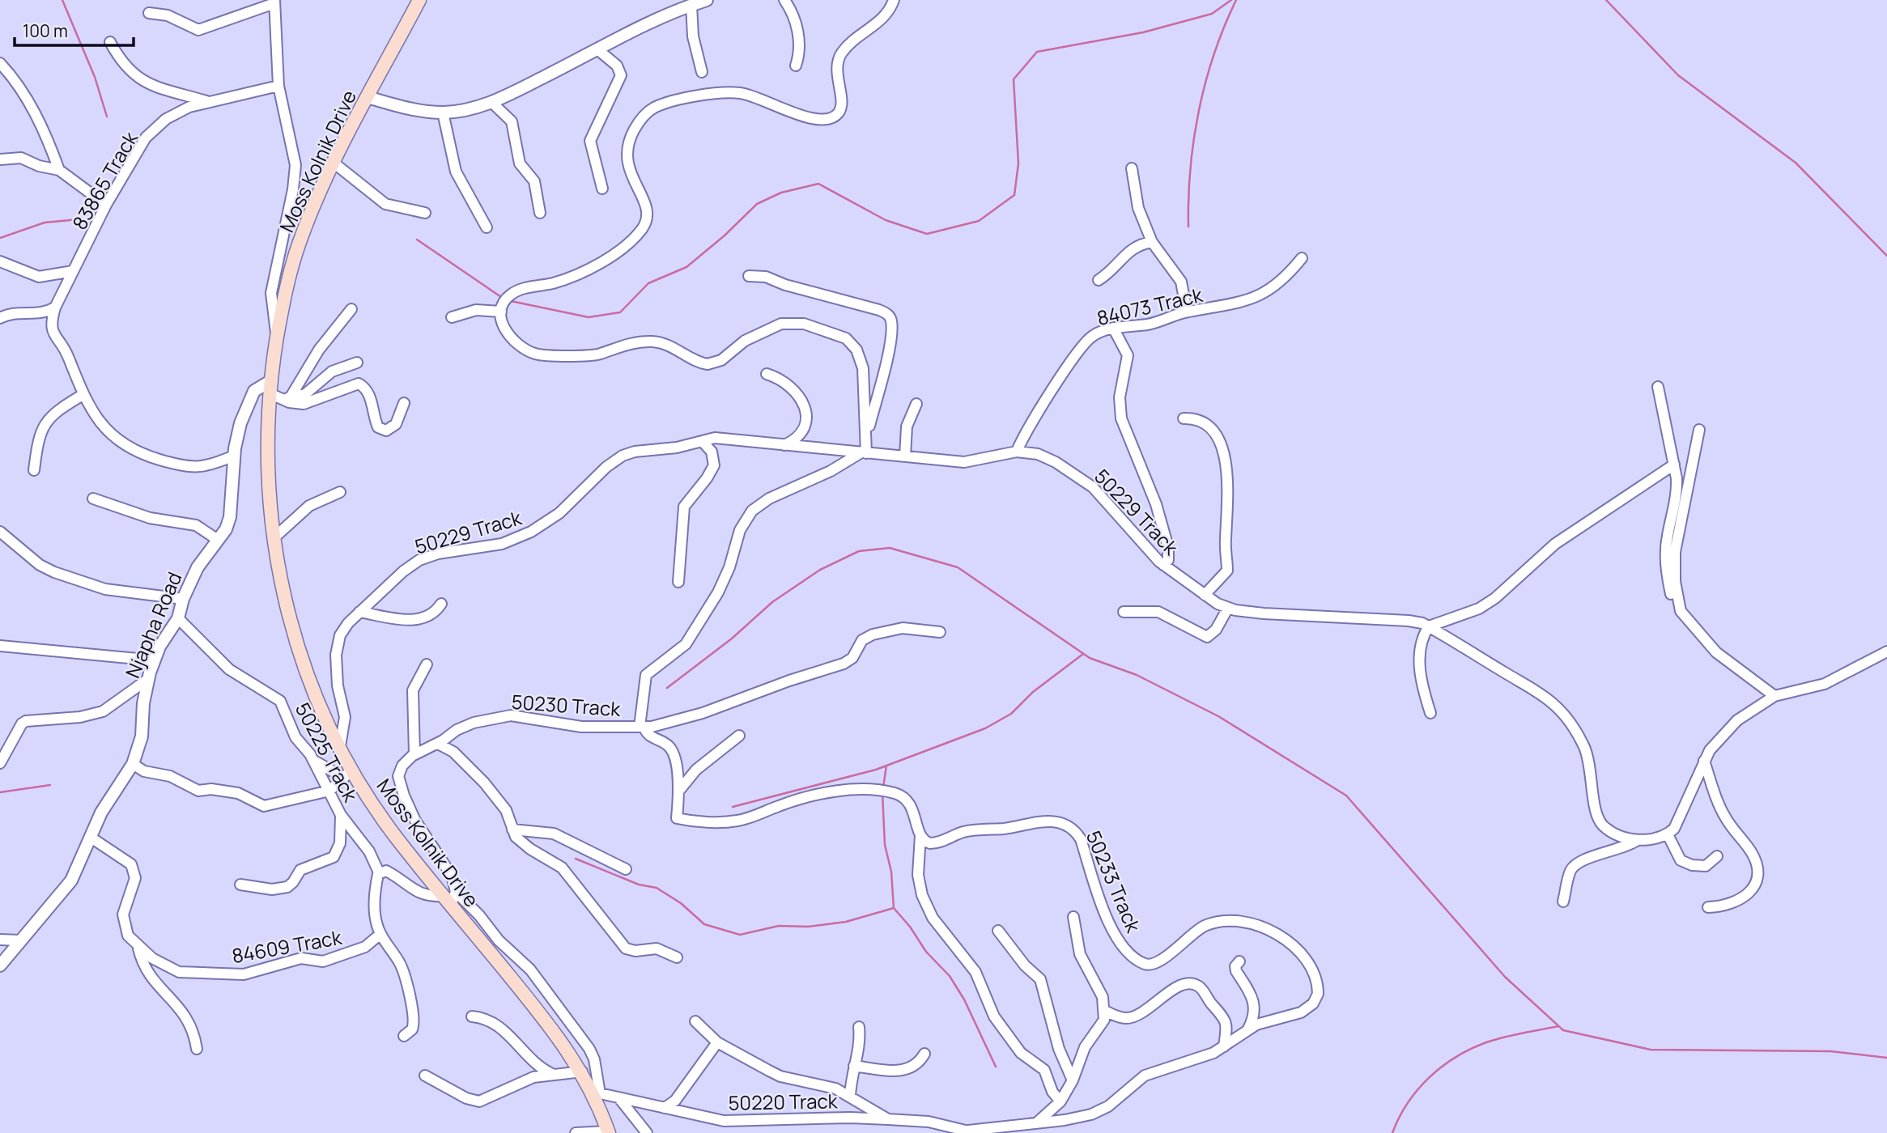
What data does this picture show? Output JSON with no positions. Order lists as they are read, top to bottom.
{
  "streets": {
    "main road": ["Moss Kolnik Drive"],
    "street": [
      "83865 Track",
      "84073 Track",
      "50229 Track",
      "Njapha Road",
      "50230 Track",
      "50225 Track",
      "50233 Track",
      "84609 Track",
      "50220 Track"
    ]
  },
  "crossings": [
    ["Moss Kolnik Drive", "50229 Track"],
    ["Moss Kolnik Drive", "Njapha Road"],
    ["Moss Kolnik Drive", "50230 Track"],
    ["Moss Kolnik Drive", "50220 Track"],
    ["84073 Track", "50229 Track"],
    ["Njapha Road", "50225 Track"],
    ["Njapha Road", "84609 Track"],
    ["50233 Track", "50220 Track"]
  ],
  "scale_bar": "100 m"
}
